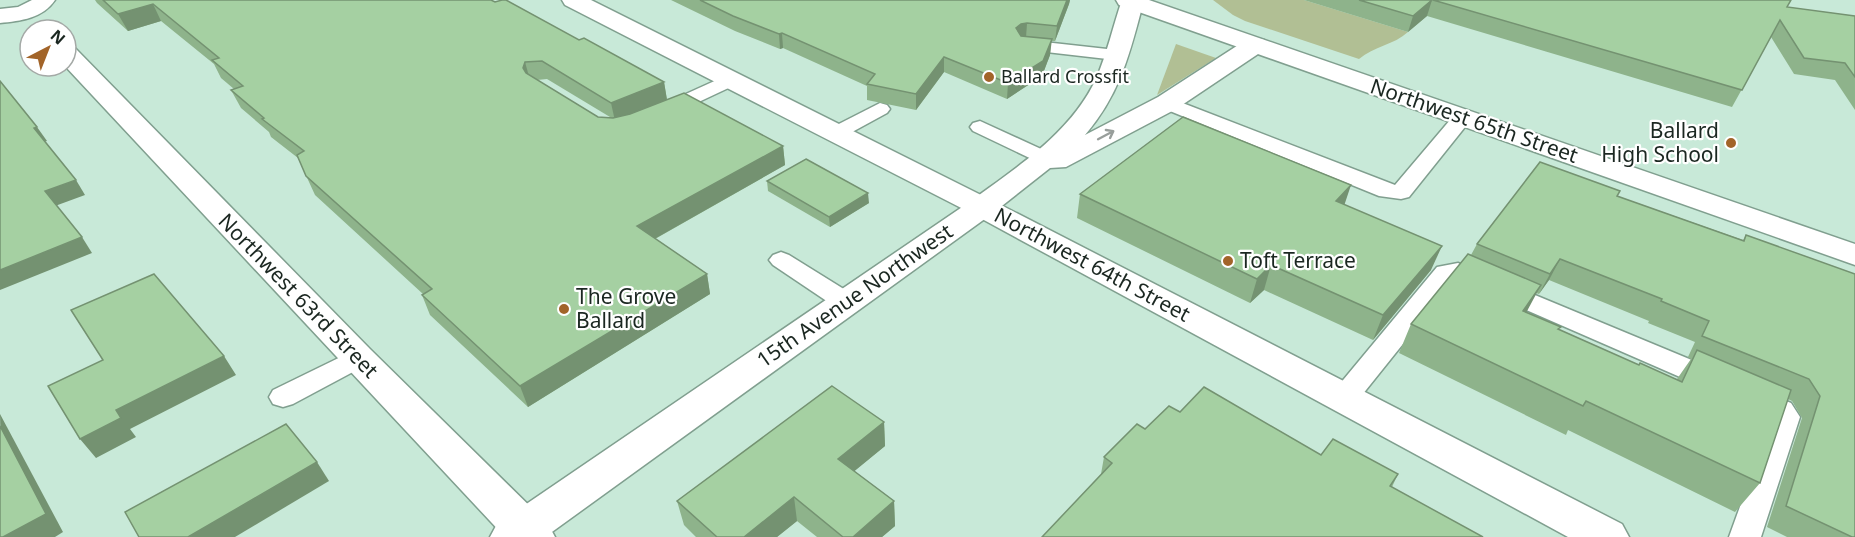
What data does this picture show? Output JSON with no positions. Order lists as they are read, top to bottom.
{
  "streets": {
    "street": [
      "Northwest 65th Street",
      "Northwest 64th Street",
      "Northwest 63rd Street",
      "15th Avenue Northwest"
    ]
  },
  "crossings": [
    ["Northwest 65th Street", "15th Avenue Northwest"],
    ["Northwest 64th Street", "15th Avenue Northwest"],
    ["Northwest 63rd Street", "15th Avenue Northwest"]
  ],
  "places": [
    "Ballard Crossfit",
    "Ballard High School",
    "Toft Terrace",
    "The Grove Ballard"
  ],
  "north": "top right"
}
